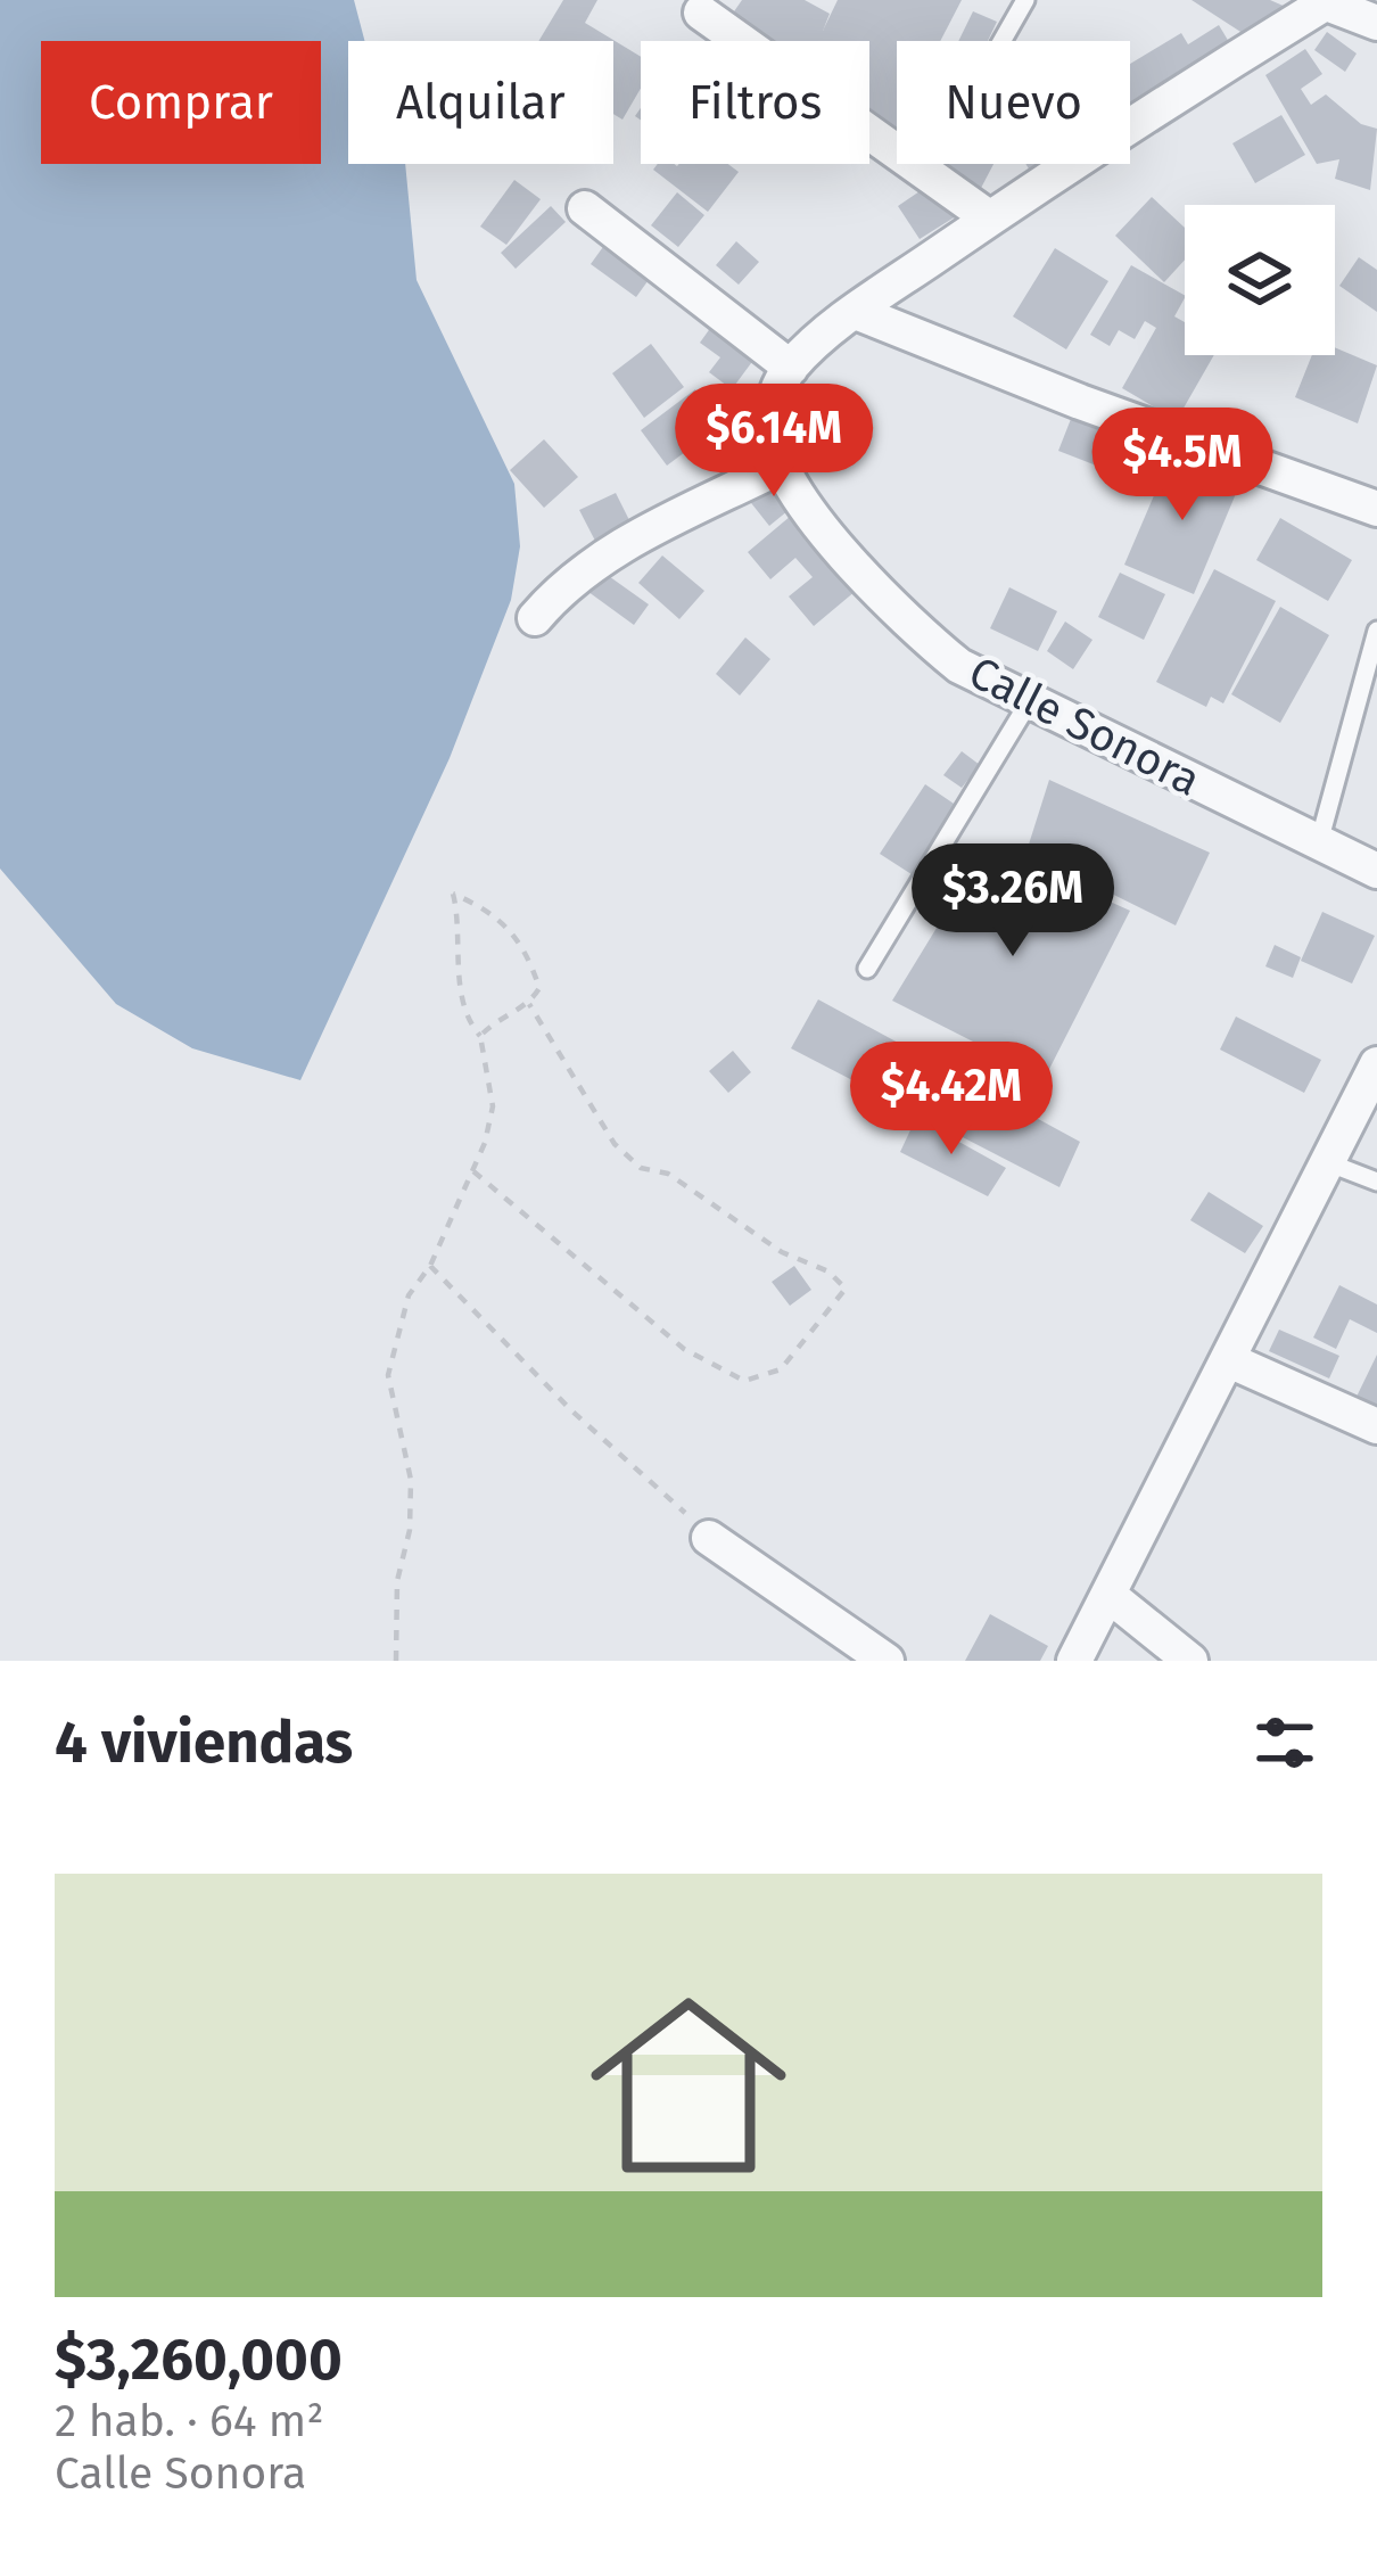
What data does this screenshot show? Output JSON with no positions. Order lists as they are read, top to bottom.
{
  "streets": {
    "street": ["Calle Sonora"]
  },
  "page": {
    "chip": [
      "Comprar",
      "Alquilar",
      "Filtros",
      "Nuevo"
    ],
    "price": [
      "$6.14M",
      "$4.5M",
      "$3.26M",
      "$4.42M"
    ],
    "heading": "4 viviendas",
    "list": [
      {
        "name": "$3,260,000",
        "note": "2 hab. · 64 m² · Calle Sonora"
      }
    ]
  }
}
